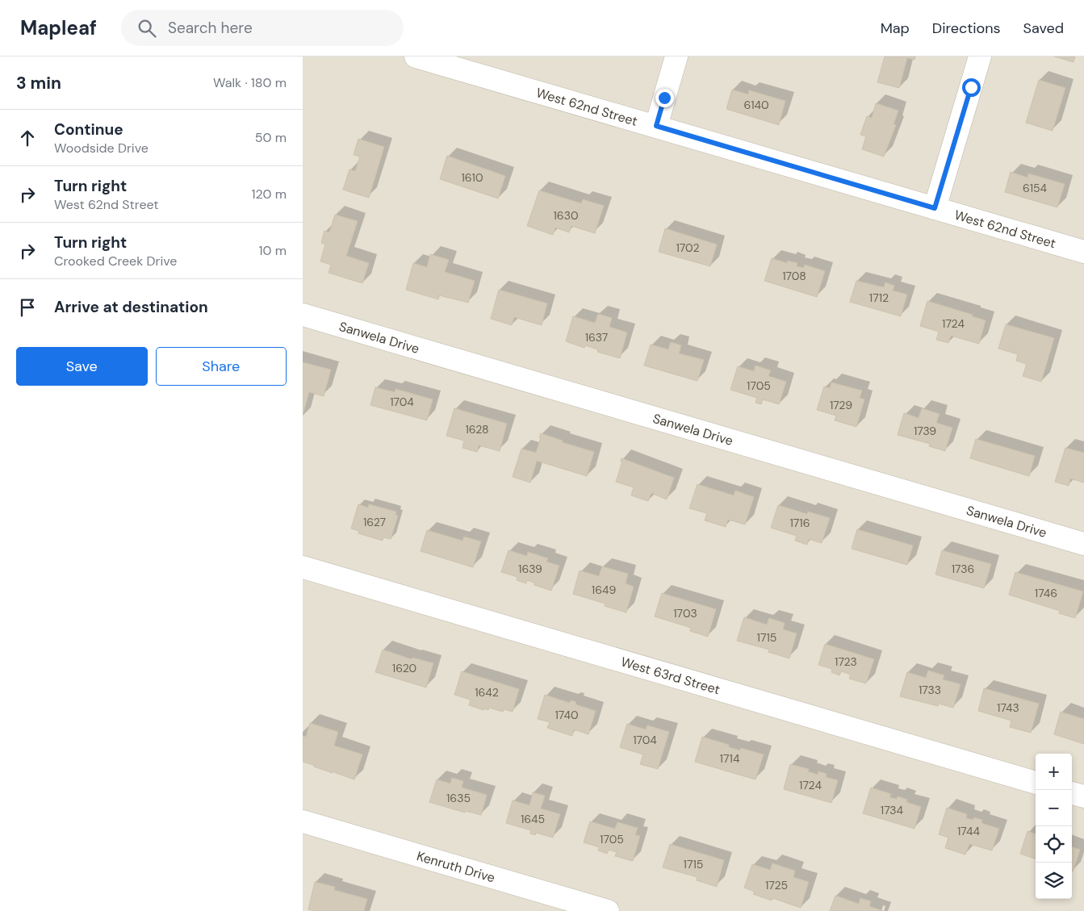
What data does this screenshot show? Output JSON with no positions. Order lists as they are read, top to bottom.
{
  "streets": {
    "street": [
      "West 62nd Street",
      "Sanwela Drive",
      "West 63rd Street",
      "Kenruth Drive"
    ]
  },
  "house_numbers": [
    "6140",
    "1610",
    "6154",
    "1630",
    "1702",
    "1708",
    "1712",
    "1724",
    "1637",
    "1705",
    "1704",
    "1729",
    "1628",
    "1739",
    "1627",
    "1716",
    "1639",
    "1736",
    "1649",
    "1746",
    "1703",
    "1715",
    "1723",
    "1620",
    "1733",
    "1642",
    "1743",
    "1740",
    "1704",
    "1714",
    "1724",
    "1635",
    "1734",
    "1645",
    "1744",
    "1705",
    "1715",
    "1725"
  ],
  "page": {
    "header": "Mapleaf",
    "search": "Search here",
    "nav": ["Map", "Directions", "Saved"],
    "heading": ["3 min", "Walk · 180 m"],
    "list": [
      ["Continue", "Woodside Drive", "50 m"],
      ["Turn right", "West 62nd Street", "120 m"],
      ["Turn right", "Crooked Creek Drive", "10 m"],
      "Arrive at destination"
    ],
    "buttons": ["Save", "Share"],
    "map_buttons": ["+", "−"]
  }
}
